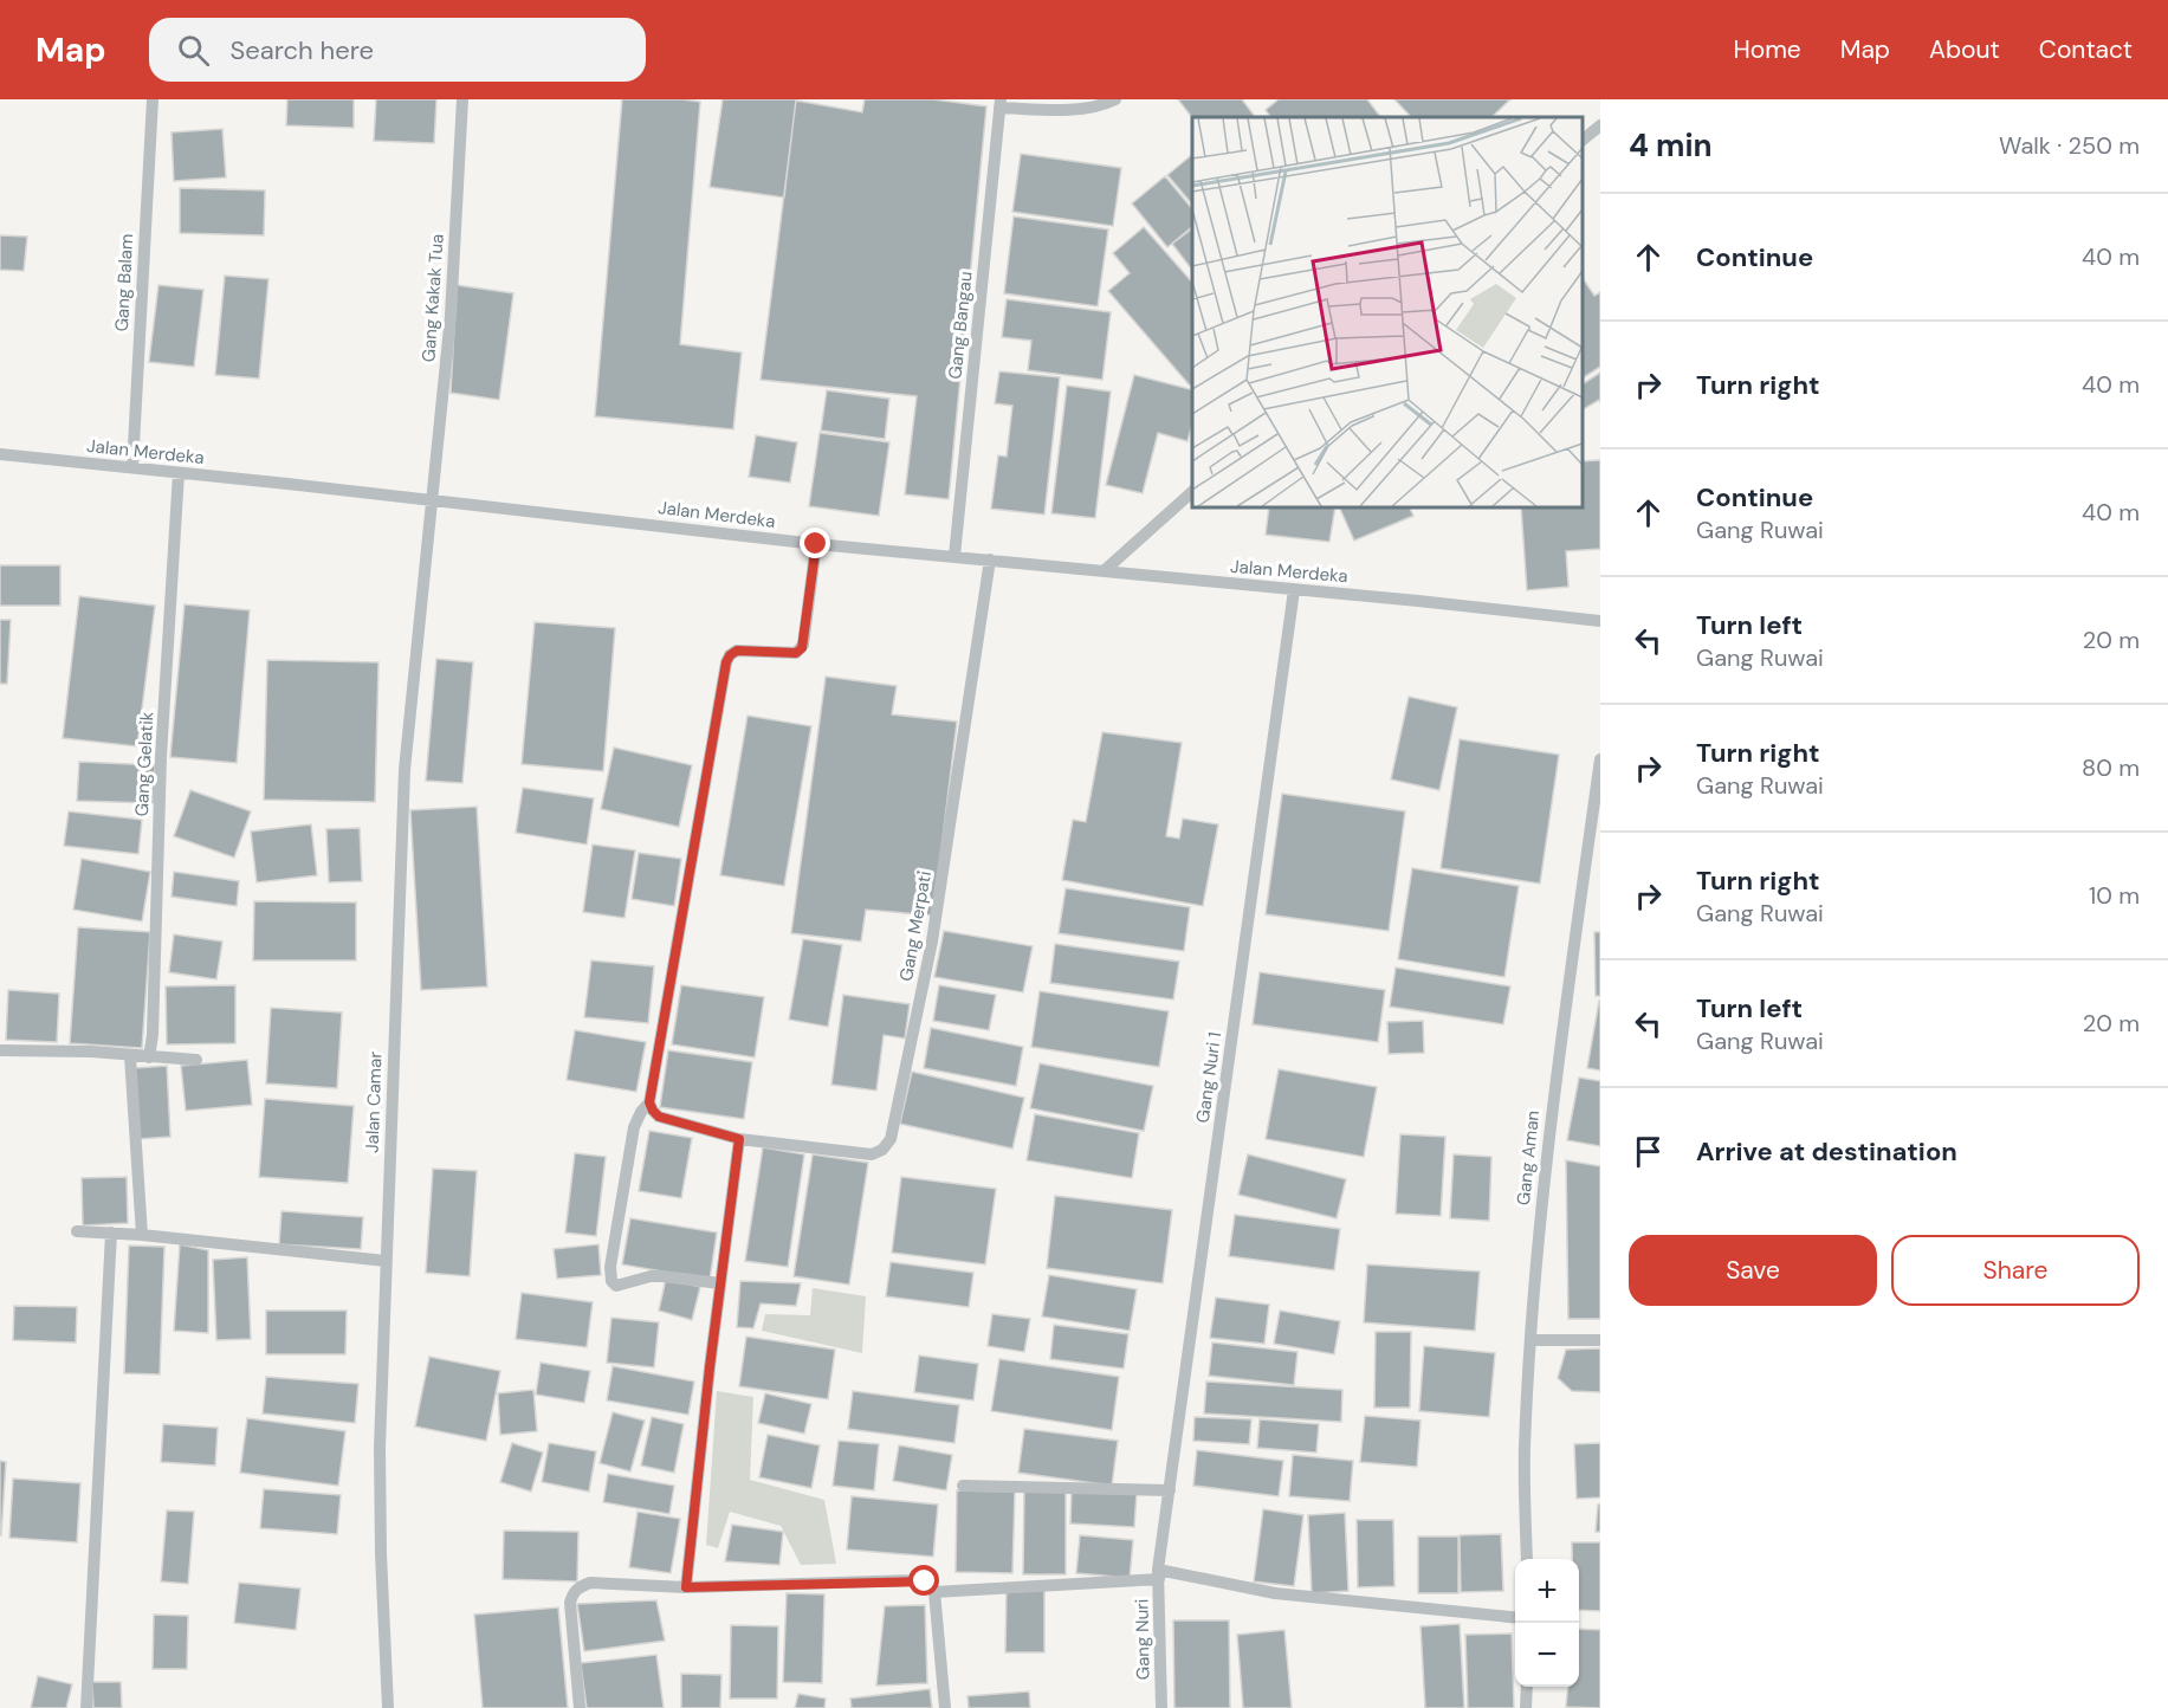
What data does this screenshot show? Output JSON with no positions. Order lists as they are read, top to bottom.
{
  "streets": {
    "street": [
      "Gang Balam",
      "Gang Kakak Tua",
      "Gang Bangau",
      "Jalan Merdeka",
      "Gang Gelatik",
      "Gang Merpati",
      "Gang Nuri 1",
      "Jalan Camar",
      "Gang Aman",
      "Gang Nuri"
    ]
  },
  "crossings": [
    ["Gang Balam", "Jalan Merdeka"],
    ["Gang Kakak Tua", "Jalan Merdeka"],
    ["Gang Kakak Tua", "Jalan Camar"],
    ["Gang Bangau", "Jalan Merdeka"],
    ["Jalan Merdeka", "Gang Gelatik"],
    ["Jalan Merdeka", "Gang Merpati"],
    ["Jalan Merdeka", "Gang Nuri 1"],
    ["Jalan Merdeka", "Jalan Camar"],
    ["Gang Nuri 1", "Gang Nuri"]
  ],
  "page": {
    "header": "Map",
    "search": "Search here",
    "nav": [
      "Home",
      "Map",
      "About",
      "Contact"
    ],
    "heading": ["4 min", "Walk · 250 m"],
    "list": [
      ["Continue", "40 m"],
      ["Turn right", "40 m"],
      ["Continue", "Gang Ruwai", "40 m"],
      ["Turn left", "Gang Ruwai", "20 m"],
      ["Turn right", "Gang Ruwai", "80 m"],
      ["Turn right", "Gang Ruwai", "10 m"],
      ["Turn left", "Gang Ruwai", "20 m"],
      "Arrive at destination"
    ],
    "buttons": ["Save", "Share"],
    "map_buttons": ["+", "−"]
  }
}
